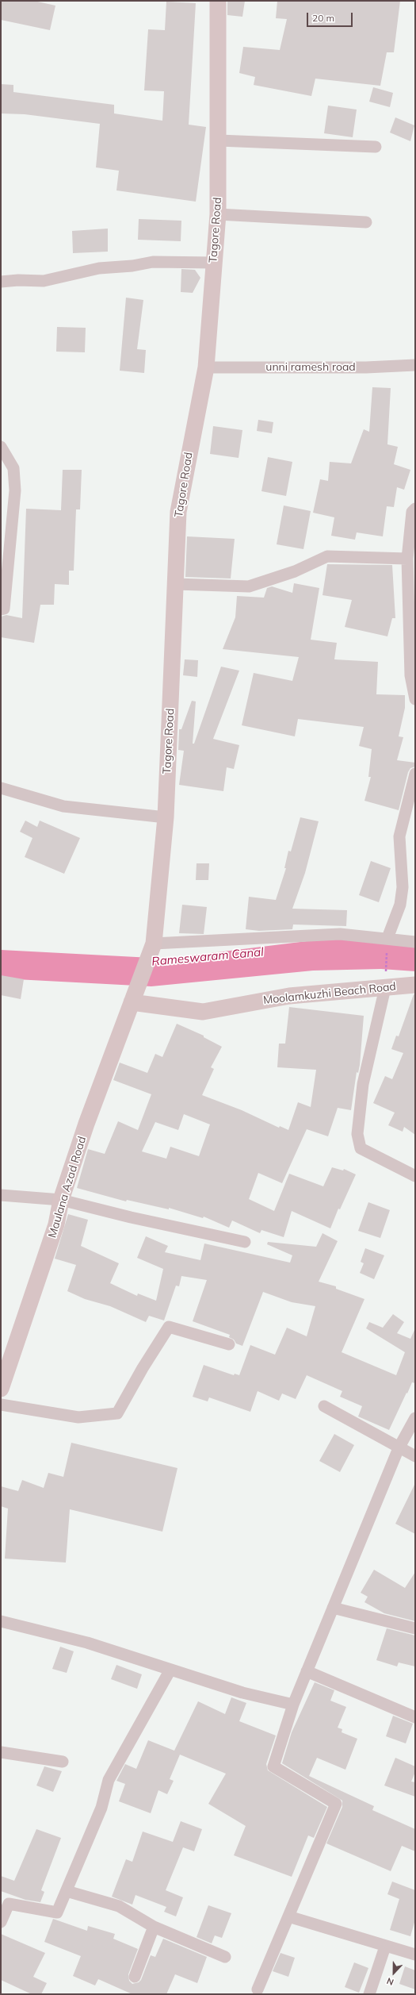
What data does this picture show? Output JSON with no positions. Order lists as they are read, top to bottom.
{
  "streets": {
    "main road": ["Tagore Road", "Moolamkuzhi Beach Road", "Maulana Azad Road"],
    "street": ["unni ramesh road"]
  },
  "crossings": [
    ["Tagore Road", "unni ramesh road"],
    ["Tagore Road", "Maulana Azad Road"],
    ["Moolamkuzhi Beach Road", "Maulana Azad Road"]
  ],
  "water": ["Rameswaram Canal"],
  "scale_bar": "20 m",
  "north": "bottom"
}
